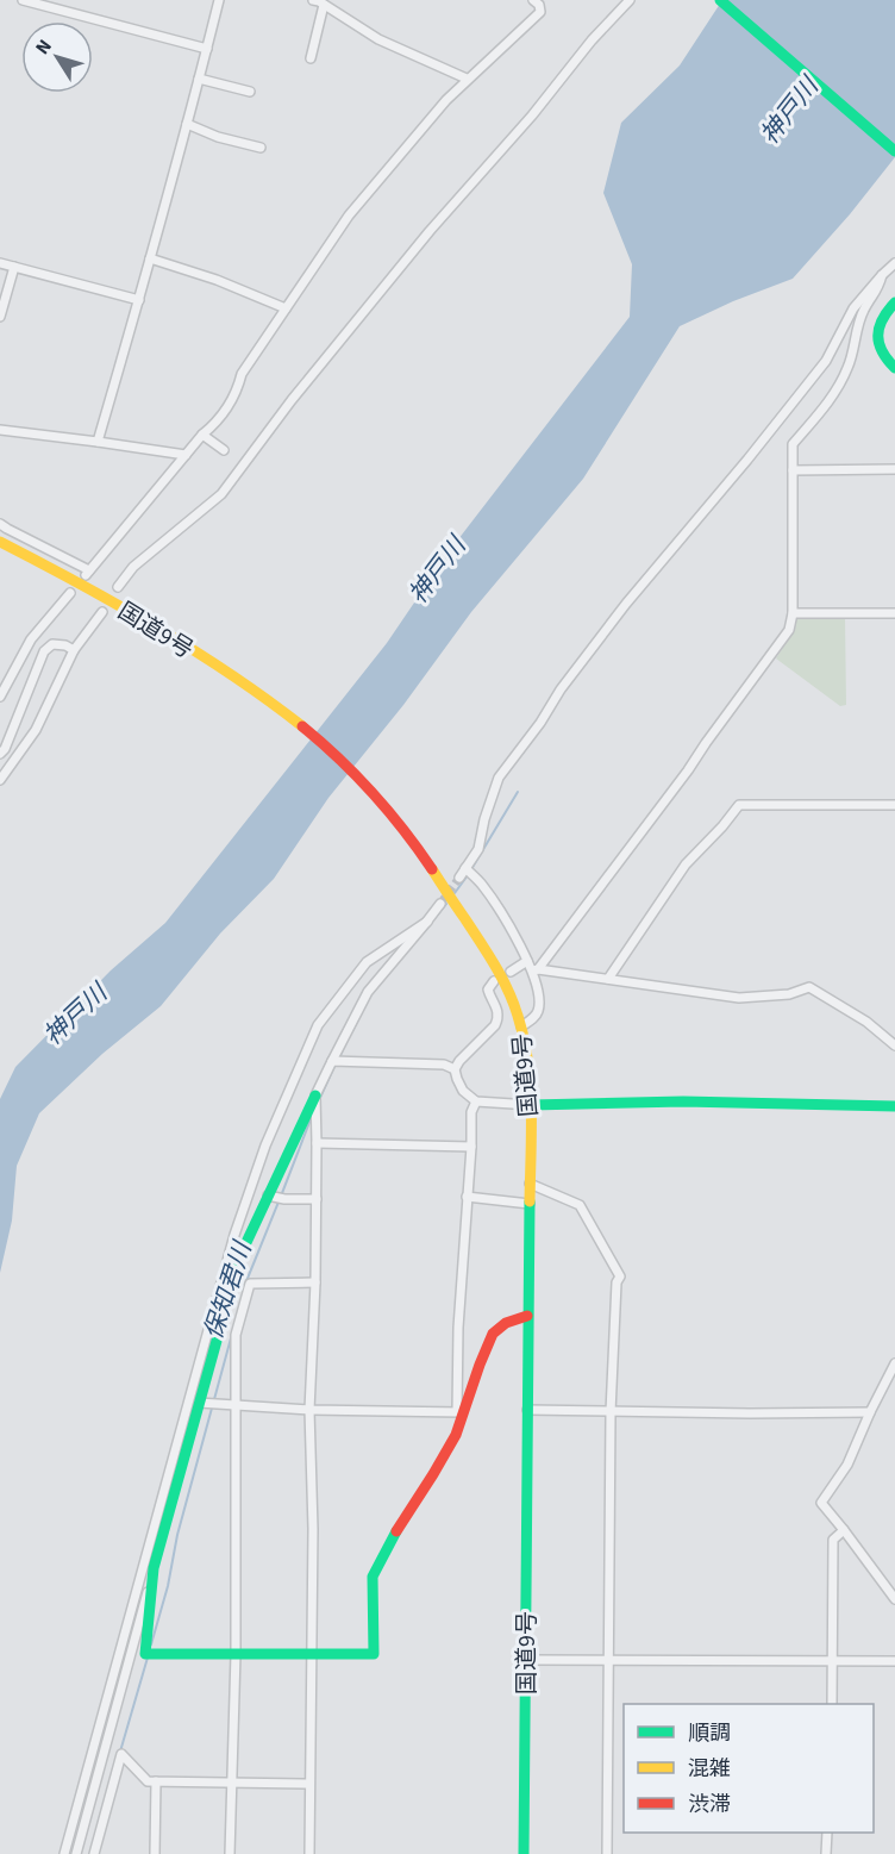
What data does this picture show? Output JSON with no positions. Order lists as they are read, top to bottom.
{
  "streets": {
    "main road": ["国道9号"]
  },
  "water": ["神戸川", "保知君川"],
  "legend": ["順調", "混雑", "渋滞"],
  "north": "top left"
}
